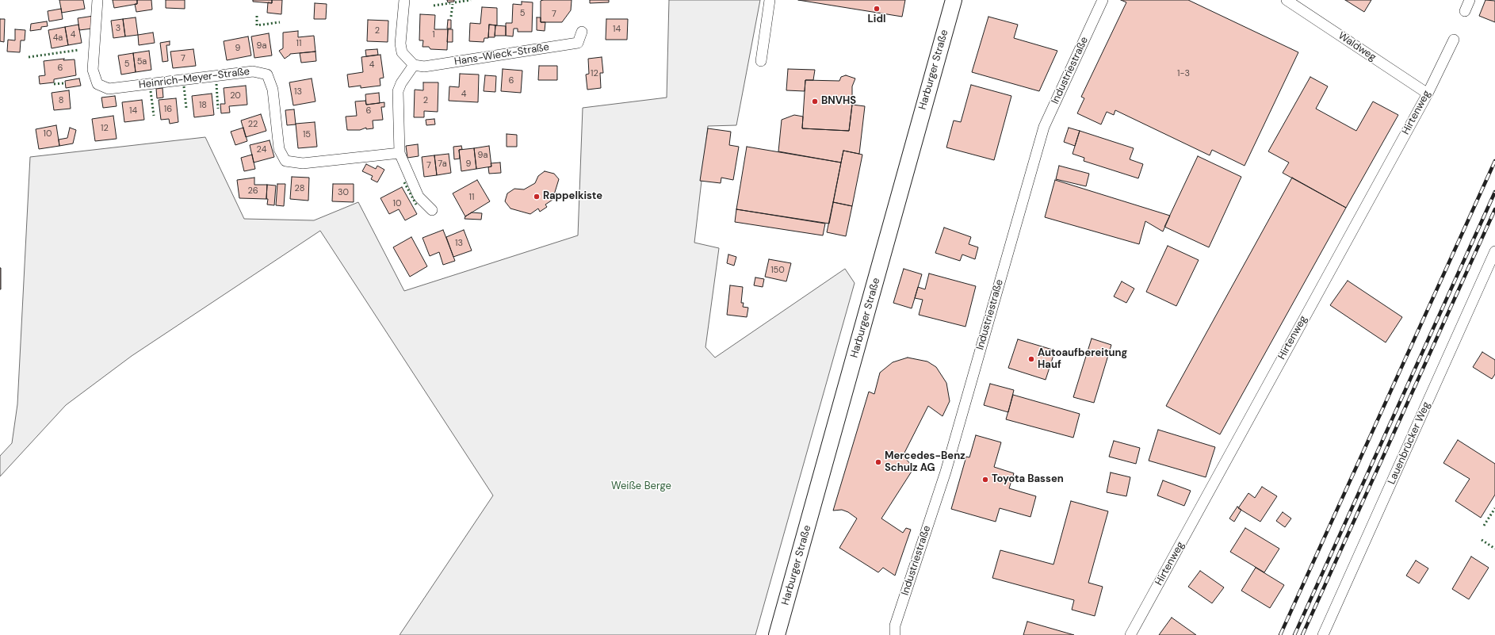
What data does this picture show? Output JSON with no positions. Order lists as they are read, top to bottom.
{
  "streets": {
    "main road": ["Harburger Straße"],
    "street": [
      "Waldweg",
      "Hans-Wieck-Straße",
      "Industriestraße",
      "Heinrich-Meyer-Straße",
      "Hirtenweg",
      "Lauenbrücker Weg"
    ]
  },
  "crossings": [
    ["Waldweg", "Hirtenweg"]
  ],
  "parks": ["Weiße Berge"],
  "places": [
    "Lidl",
    "BNVHS",
    "Rappelkiste",
    "Autoaufbereitung Hauf",
    "Mercedes-Benz Schulz AG",
    "Toyota Bassen"
  ],
  "house_numbers": [
    "5",
    "7",
    "3",
    "14",
    "2",
    "4",
    "1",
    "4a",
    "11",
    "9a",
    "9",
    "7",
    "5a",
    "5",
    "4",
    "6",
    "12",
    "1-3",
    "6",
    "13",
    "4",
    "20",
    "8",
    "2",
    "18",
    "16",
    "14",
    "6",
    "22",
    "12",
    "10",
    "15",
    "24",
    "9a",
    "7a",
    "9",
    "7",
    "28",
    "26",
    "30",
    "11",
    "10",
    "13",
    "150"
  ]
}
